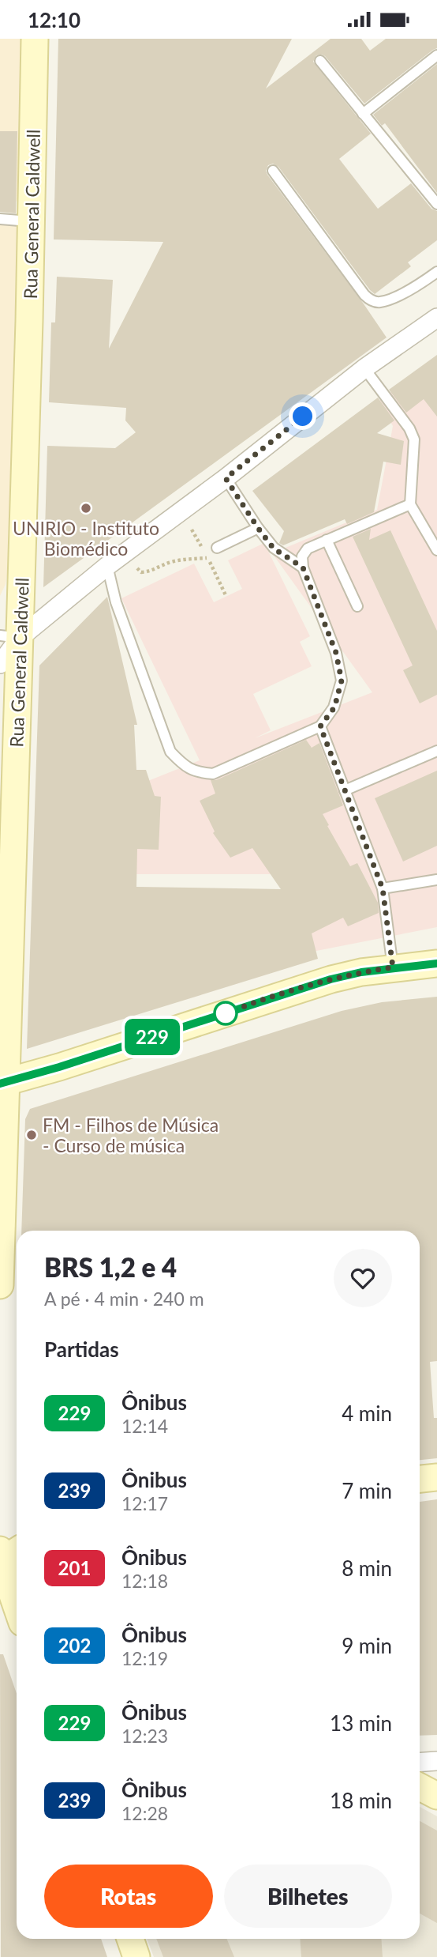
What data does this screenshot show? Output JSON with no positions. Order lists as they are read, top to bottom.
{
  "streets": {
    "street": ["Rua General Caldwell"]
  },
  "places": ["UNIRIO - Instituto Biomédico", "FM - Filhos de Música - Curso de música"],
  "lines": ["bus line 229"],
  "page": {
    "status": "12:10",
    "on_map": "229",
    "heading": [
      ["BRS 1,2 e 4", "A pé · 4 min · 240 m"],
      "Partidas"
    ],
    "list": [
      {
        "mark": "229",
        "name": "Ônibus",
        "note": "12:14",
        "value": "4 min"
      },
      {
        "mark": "239",
        "name": "Ônibus",
        "note": "12:17",
        "value": "7 min"
      },
      {
        "mark": "201",
        "name": "Ônibus",
        "note": "12:18",
        "value": "8 min"
      },
      {
        "mark": "202",
        "name": "Ônibus",
        "note": "12:19",
        "value": "9 min"
      },
      {
        "mark": "229",
        "name": "Ônibus",
        "note": "12:23",
        "value": "13 min"
      },
      {
        "mark": "239",
        "name": "Ônibus",
        "note": "12:28",
        "value": "18 min"
      }
    ],
    "buttons": ["Rotas", "Bilhetes"]
  }
}
